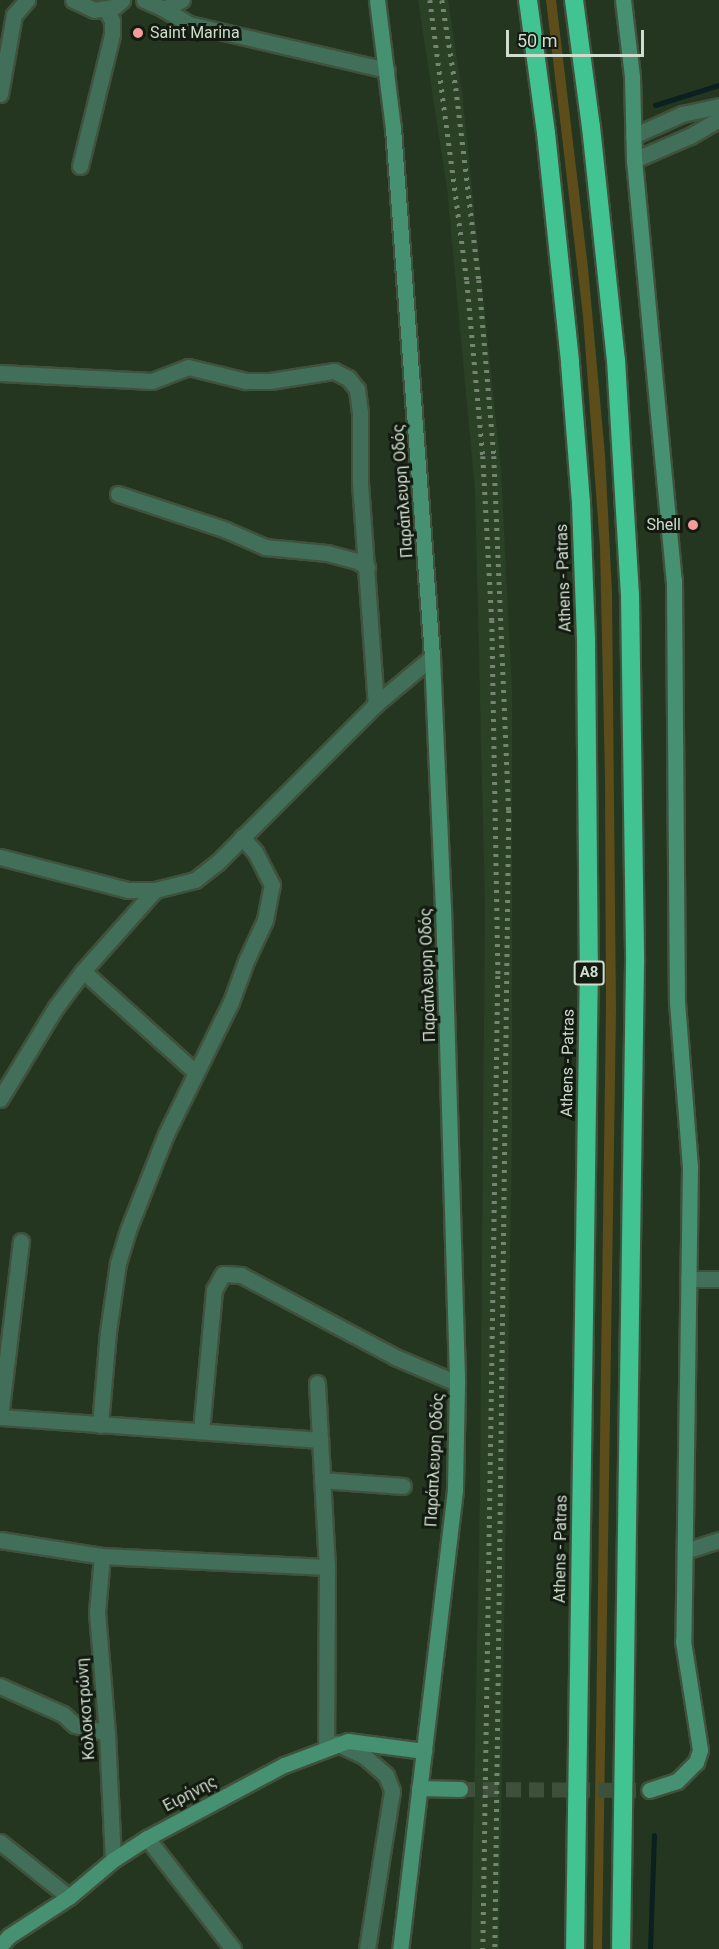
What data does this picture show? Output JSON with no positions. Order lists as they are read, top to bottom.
{
  "streets": {
    "highway": ["Athens - Patras", "Α8"],
    "street": ["Παράπλευρη Οδός", "Κολοκοτρώνη", "Ειρήνης"]
  },
  "crossings": [
    ["Παράπλευρη Οδός", "Ειρήνης"],
    ["Κολοκοτρώνη", "Ειρήνης"]
  ],
  "places": ["Saint Marina", "Shell"],
  "scale_bar": "50 m"
}
